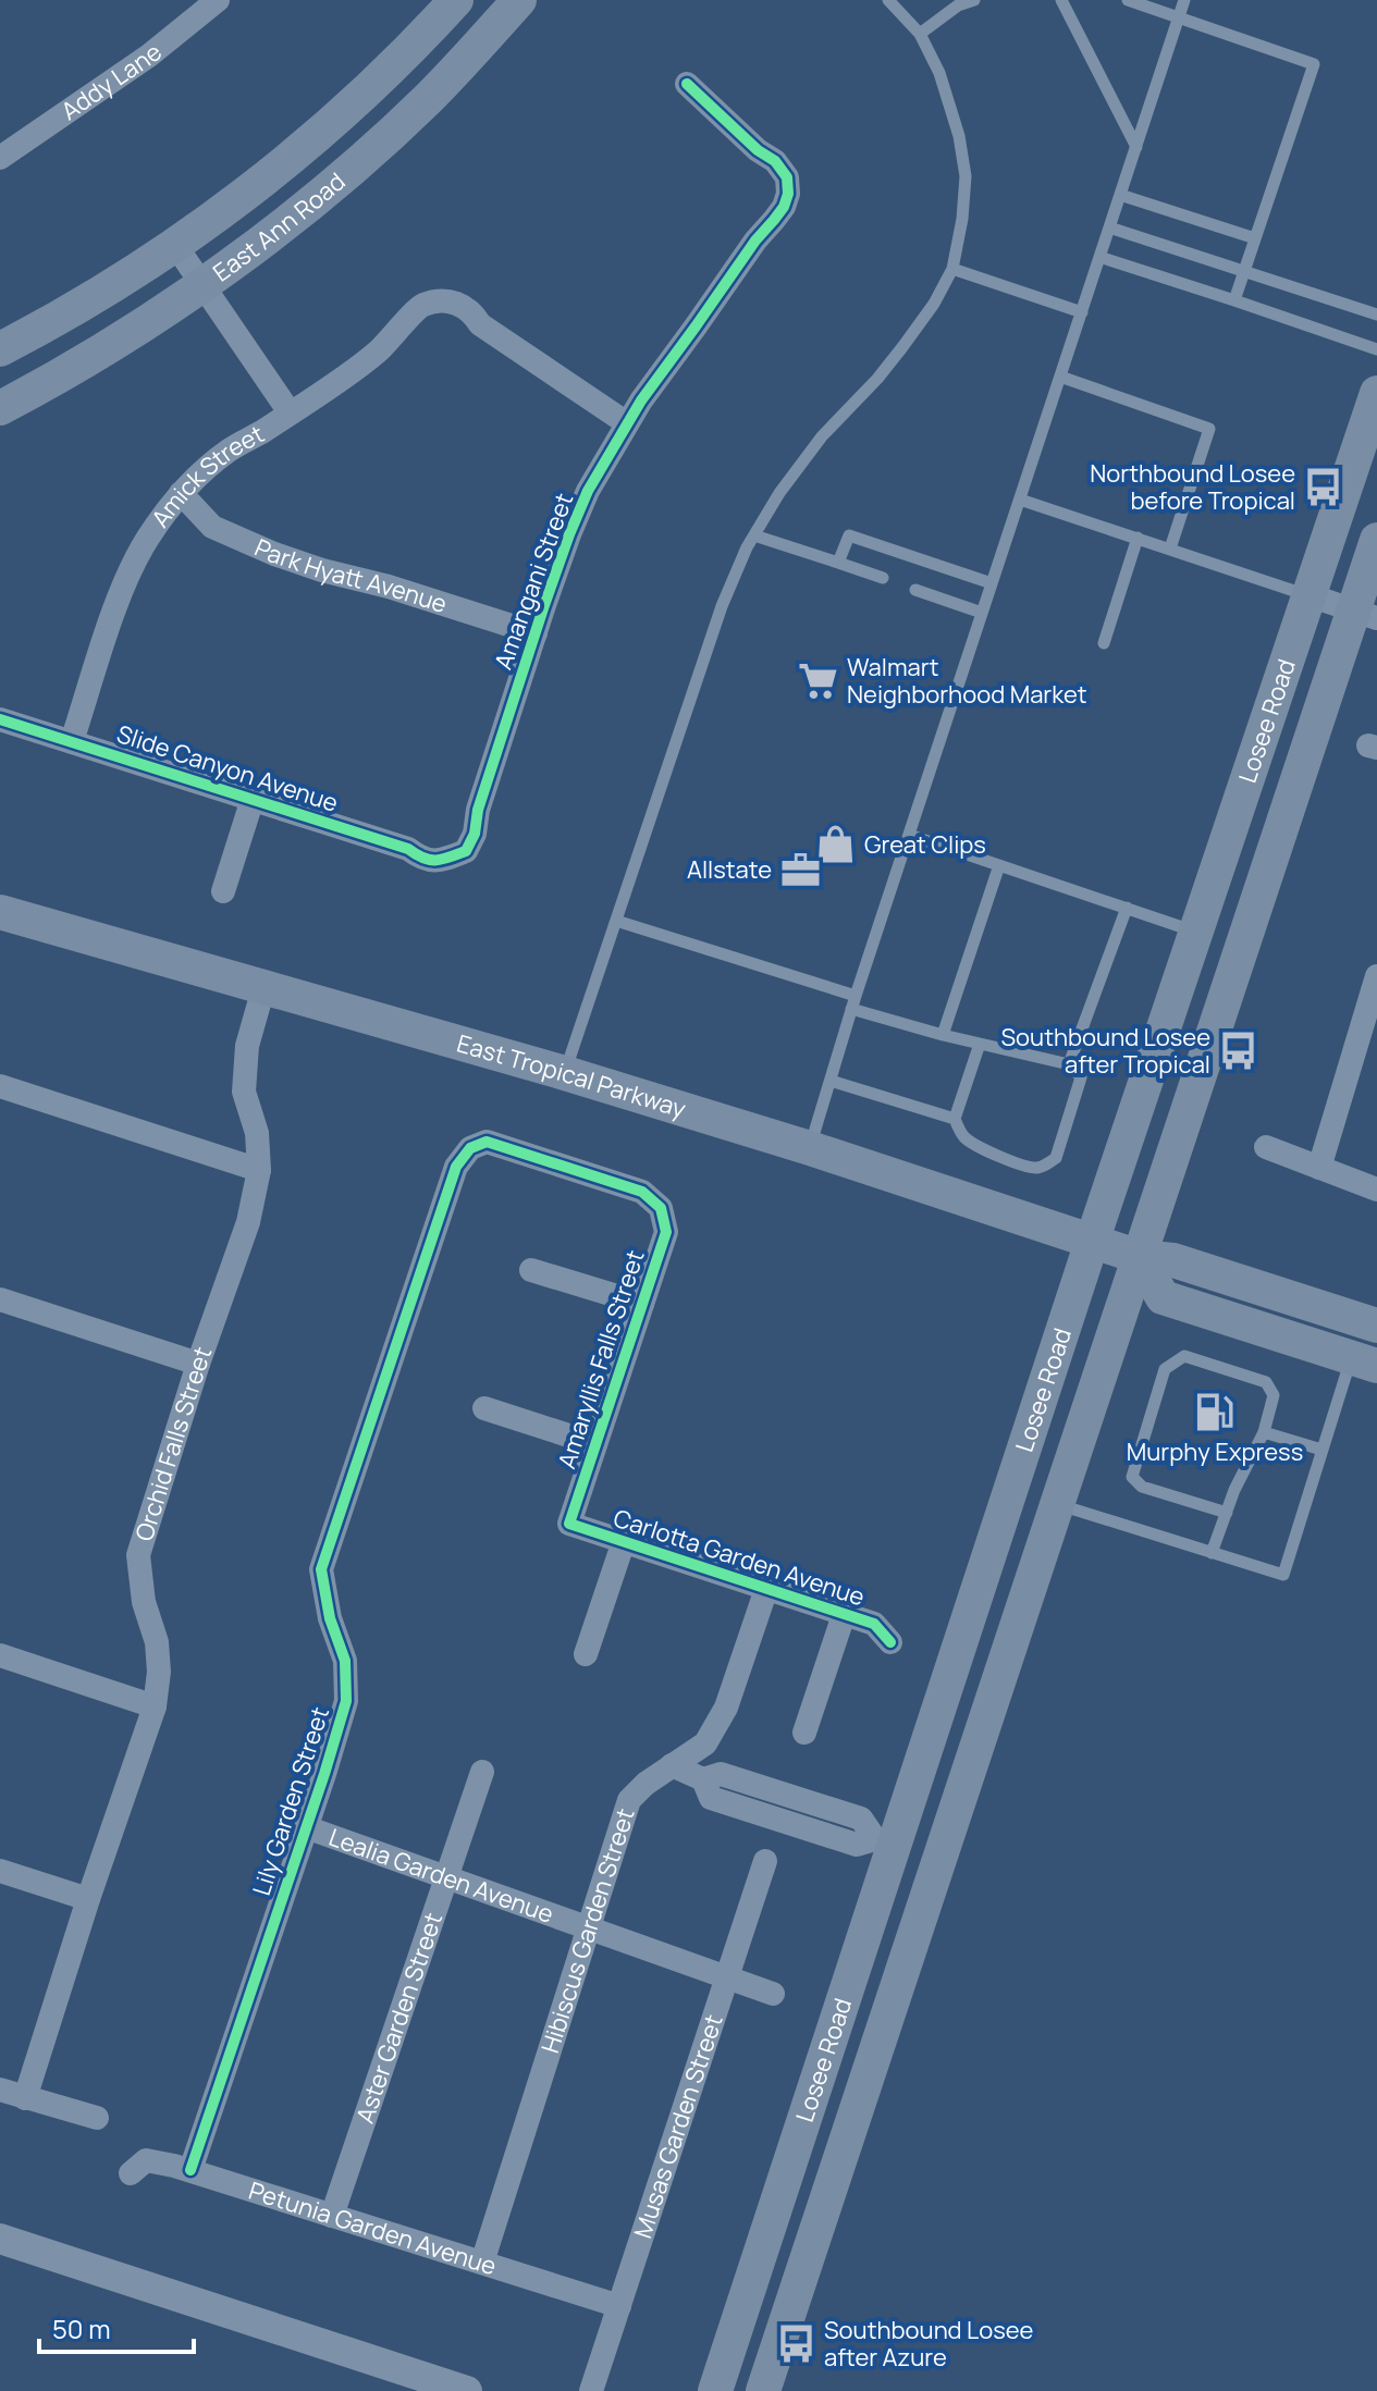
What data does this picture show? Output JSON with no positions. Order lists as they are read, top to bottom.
{
  "streets": {
    "main road": ["East Ann Road", "Losee Road", "East Tropical Parkway"],
    "street": [
      "Addy Lane",
      "Amick Street",
      "Park Hyatt Avenue",
      "Amangani Street",
      "Slide Canyon Avenue",
      "Amaryllis Falls Street",
      "Orchid Falls Street",
      "Carlotta Garden Avenue",
      "Lily Garden Street",
      "Lealia Garden Avenue",
      "Hibiscus Garden Street",
      "Aster Garden Street",
      "Musas Garden Street",
      "Petunia Garden Avenue"
    ]
  },
  "crossings": [
    ["Amick Street", "Park Hyatt Avenue"],
    ["Amick Street", "Amangani Street"],
    ["Amick Street", "Slide Canyon Avenue"],
    ["Park Hyatt Avenue", "Amangani Street"],
    ["Amangani Street", "Slide Canyon Avenue"],
    ["Losee Road", "East Tropical Parkway"],
    ["East Tropical Parkway", "Orchid Falls Street"],
    ["Amaryllis Falls Street", "Carlotta Garden Avenue"],
    ["Amaryllis Falls Street", "Lily Garden Street"],
    ["Carlotta Garden Avenue", "Hibiscus Garden Street"],
    ["Lily Garden Street", "Lealia Garden Avenue"],
    ["Lily Garden Street", "Petunia Garden Avenue"],
    ["Lealia Garden Avenue", "Hibiscus Garden Street"],
    ["Lealia Garden Avenue", "Aster Garden Street"],
    ["Lealia Garden Avenue", "Musas Garden Street"],
    ["Hibiscus Garden Street", "Petunia Garden Avenue"],
    ["Aster Garden Street", "Petunia Garden Avenue"],
    ["Musas Garden Street", "Petunia Garden Avenue"]
  ],
  "places": {
    "bus stop": ["Northbound Losee before Tropical", "Southbound Losee after Tropical", "Southbound Losee after Azure"],
    "supermarket": ["Walmart Neighborhood Market"],
    "shop": ["Great Clips"],
    "office": ["Allstate"],
    "fuel station": ["Murphy Express"]
  },
  "scale_bar": "50 m"
}
